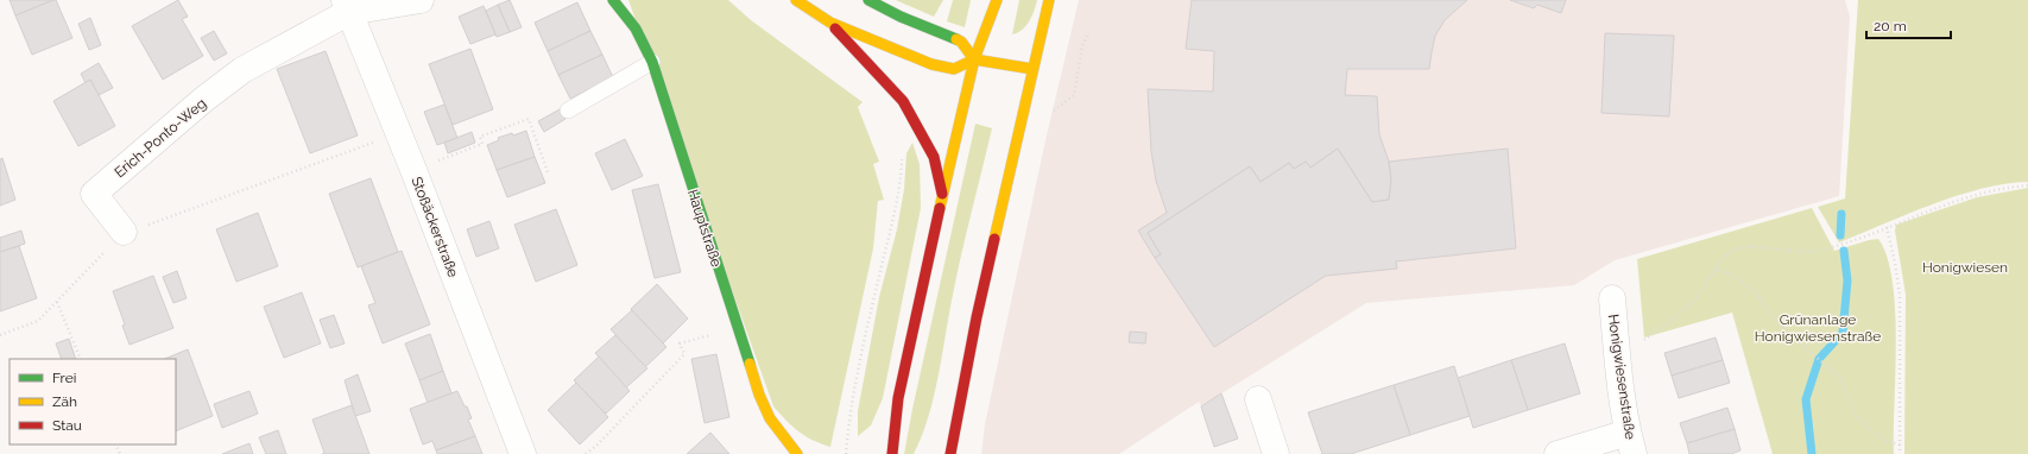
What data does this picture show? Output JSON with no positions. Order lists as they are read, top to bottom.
{
  "streets": {
    "main road": ["Hauptstraße"],
    "street": ["Erich-Ponto-Weg", "Stoßäckerstraße", "Honigwiesenstraße"]
  },
  "crossings": [
    ["Erich-Ponto-Weg", "Stoßäckerstraße"]
  ],
  "parks": ["Honigwiesen", "Grünanlage Honigwiesenstraße"],
  "legend": ["Frei", "Zäh", "Stau"],
  "scale_bar": "20 m"
}
